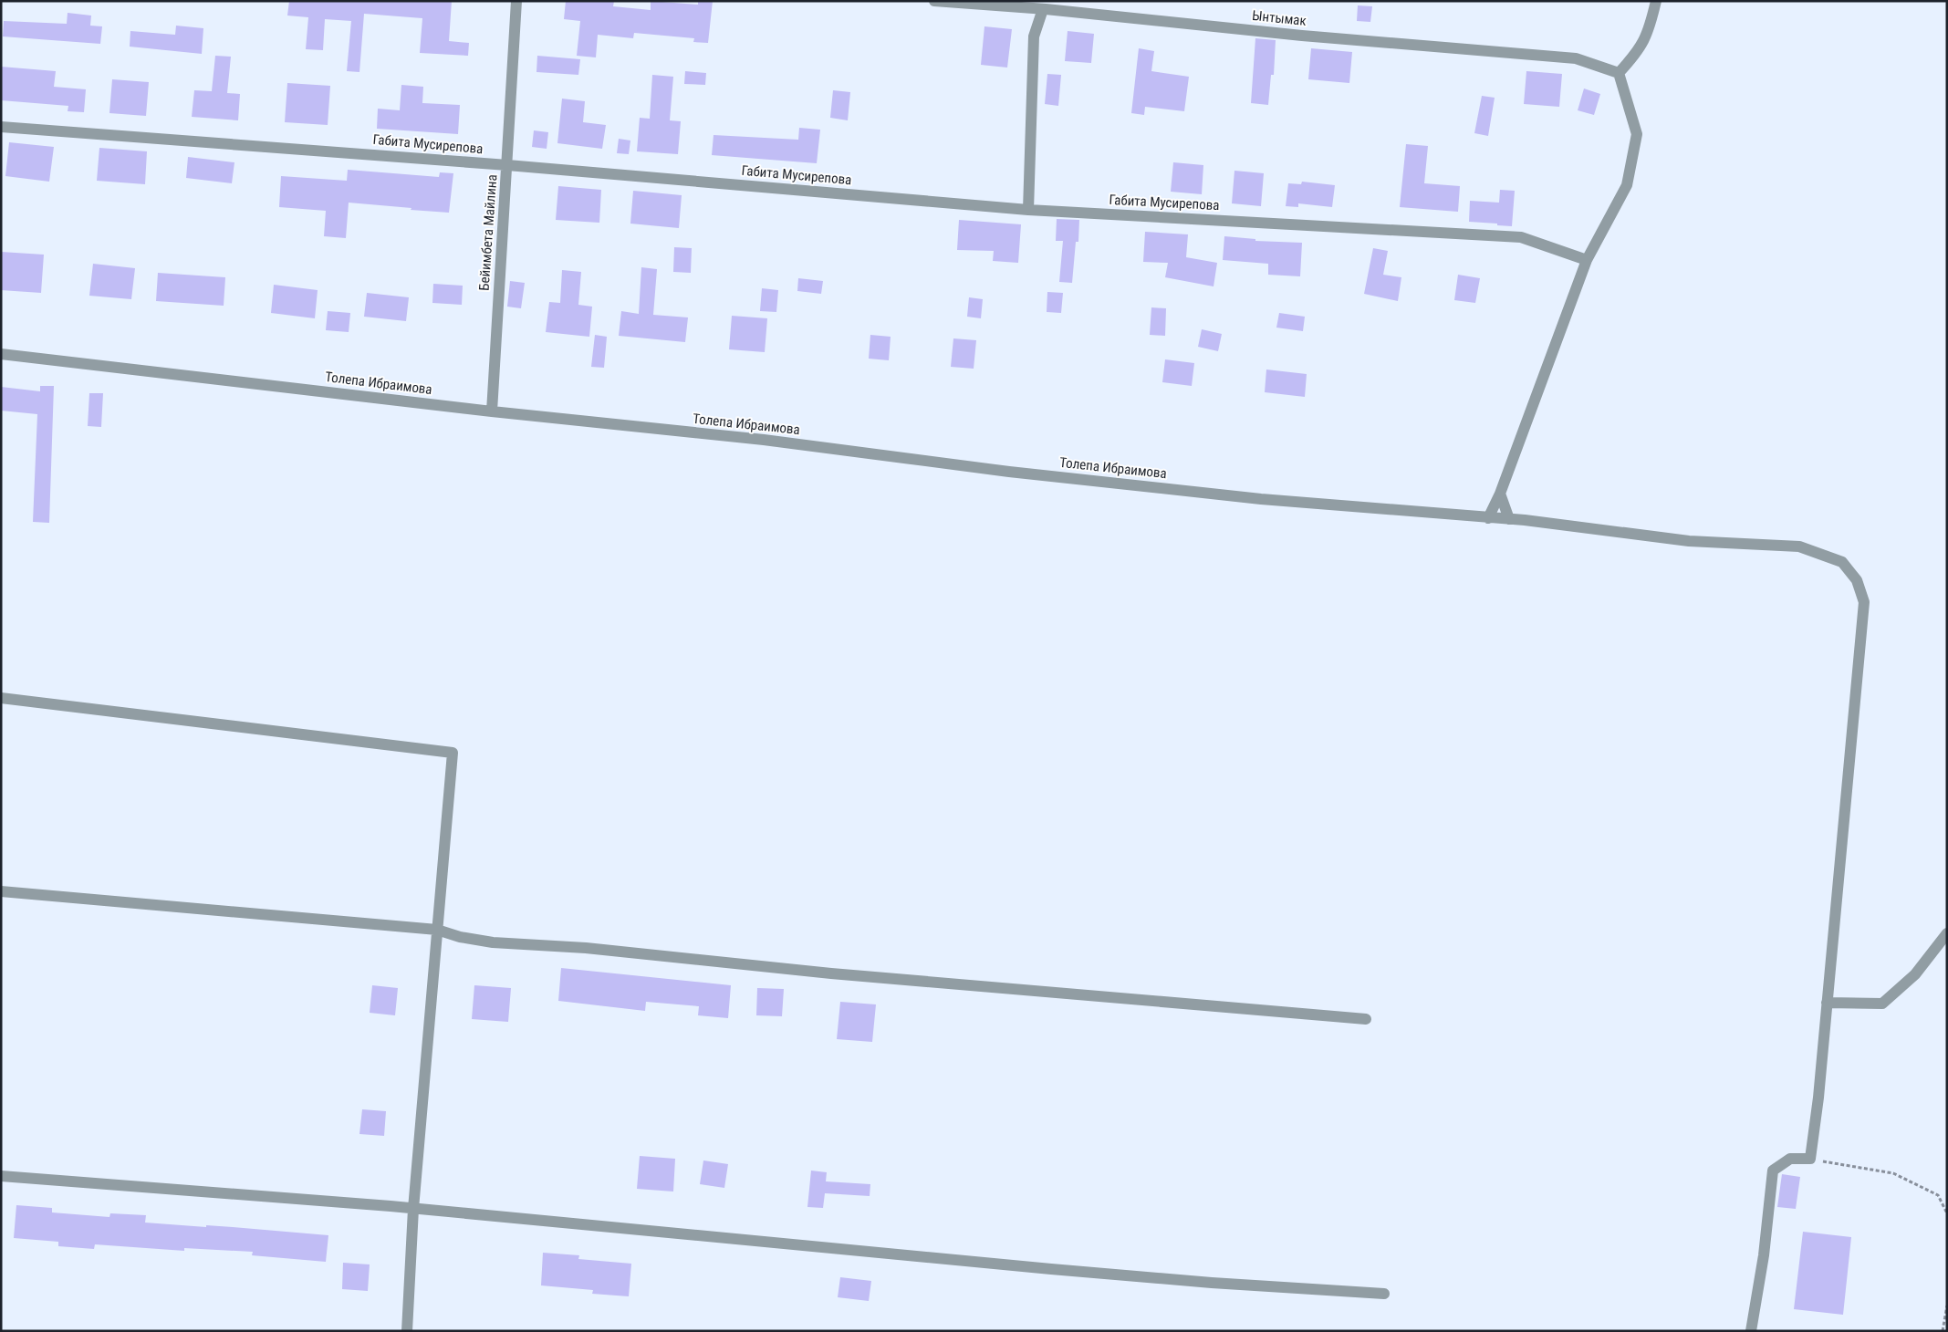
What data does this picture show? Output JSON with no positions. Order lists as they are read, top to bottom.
{
  "streets": {
    "street": [
      "Ынтымак",
      "Габита Мусирепова",
      "Бейимбета Майлина",
      "Толепа Ибраимова"
    ]
  },
  "crossings": [
    ["Габита Мусирепова", "Бейимбета Майлина"],
    ["Бейимбета Майлина", "Толепа Ибраимова"]
  ]
}
